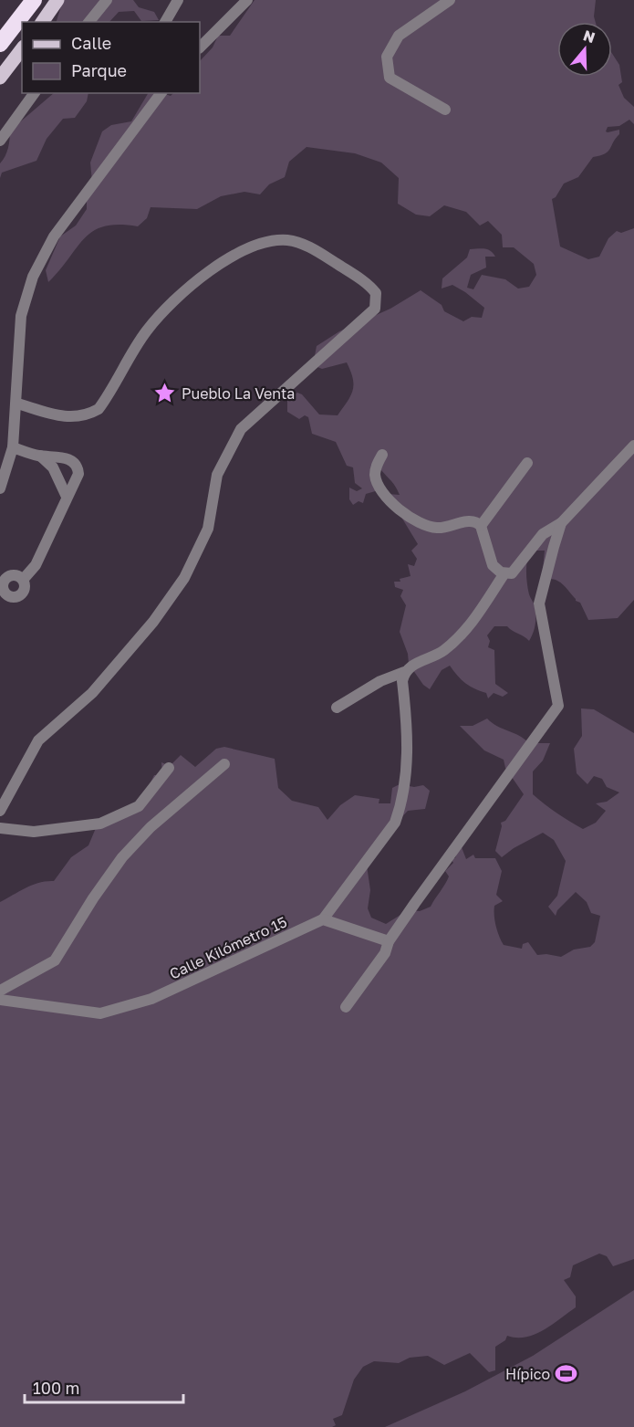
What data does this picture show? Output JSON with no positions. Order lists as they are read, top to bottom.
{
  "streets": {
    "street": ["Calle Kilómetro 15"]
  },
  "places": {
    "place": ["Pueblo La Venta"],
    "sports": ["Hípico"]
  },
  "legend": ["Calle", "Parque"],
  "scale_bar": "100 m",
  "north": "top"
}
